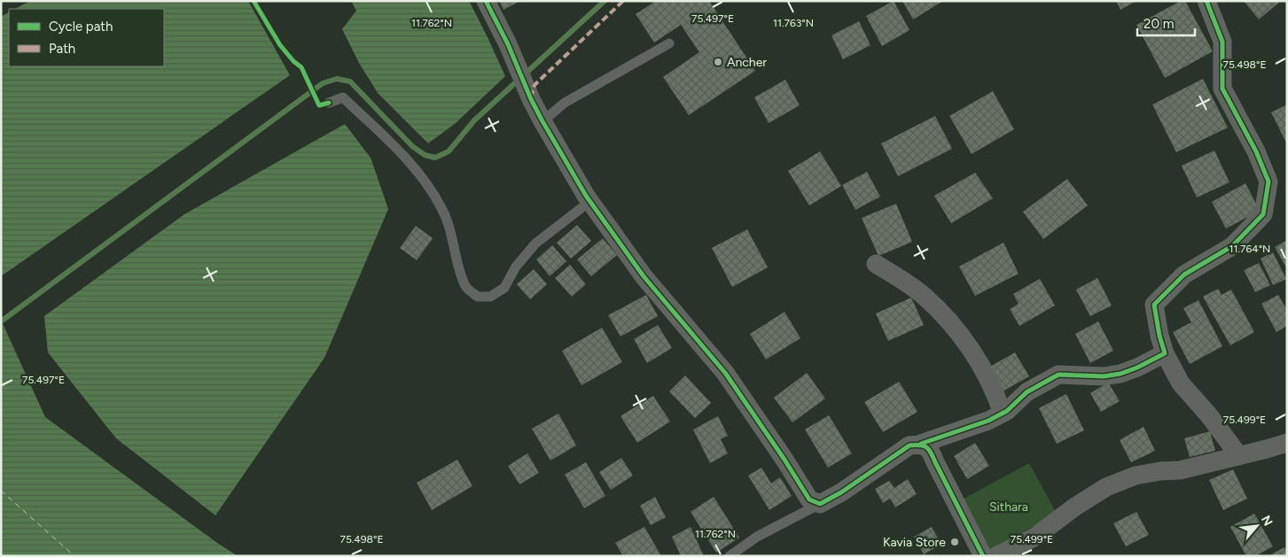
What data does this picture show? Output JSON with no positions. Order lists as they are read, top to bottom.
{
  "parks": ["Sithara"],
  "places": ["Ancher", "Kavia Store"],
  "legend": ["Cycle path", "Path"],
  "scale_bar": "20 m",
  "north": "top right",
  "coordinates": [
    "75.497°E",
    "11.762°N",
    "11.763°N",
    "75.498°E",
    "11.764°N",
    "75.499°E"
  ]
}
